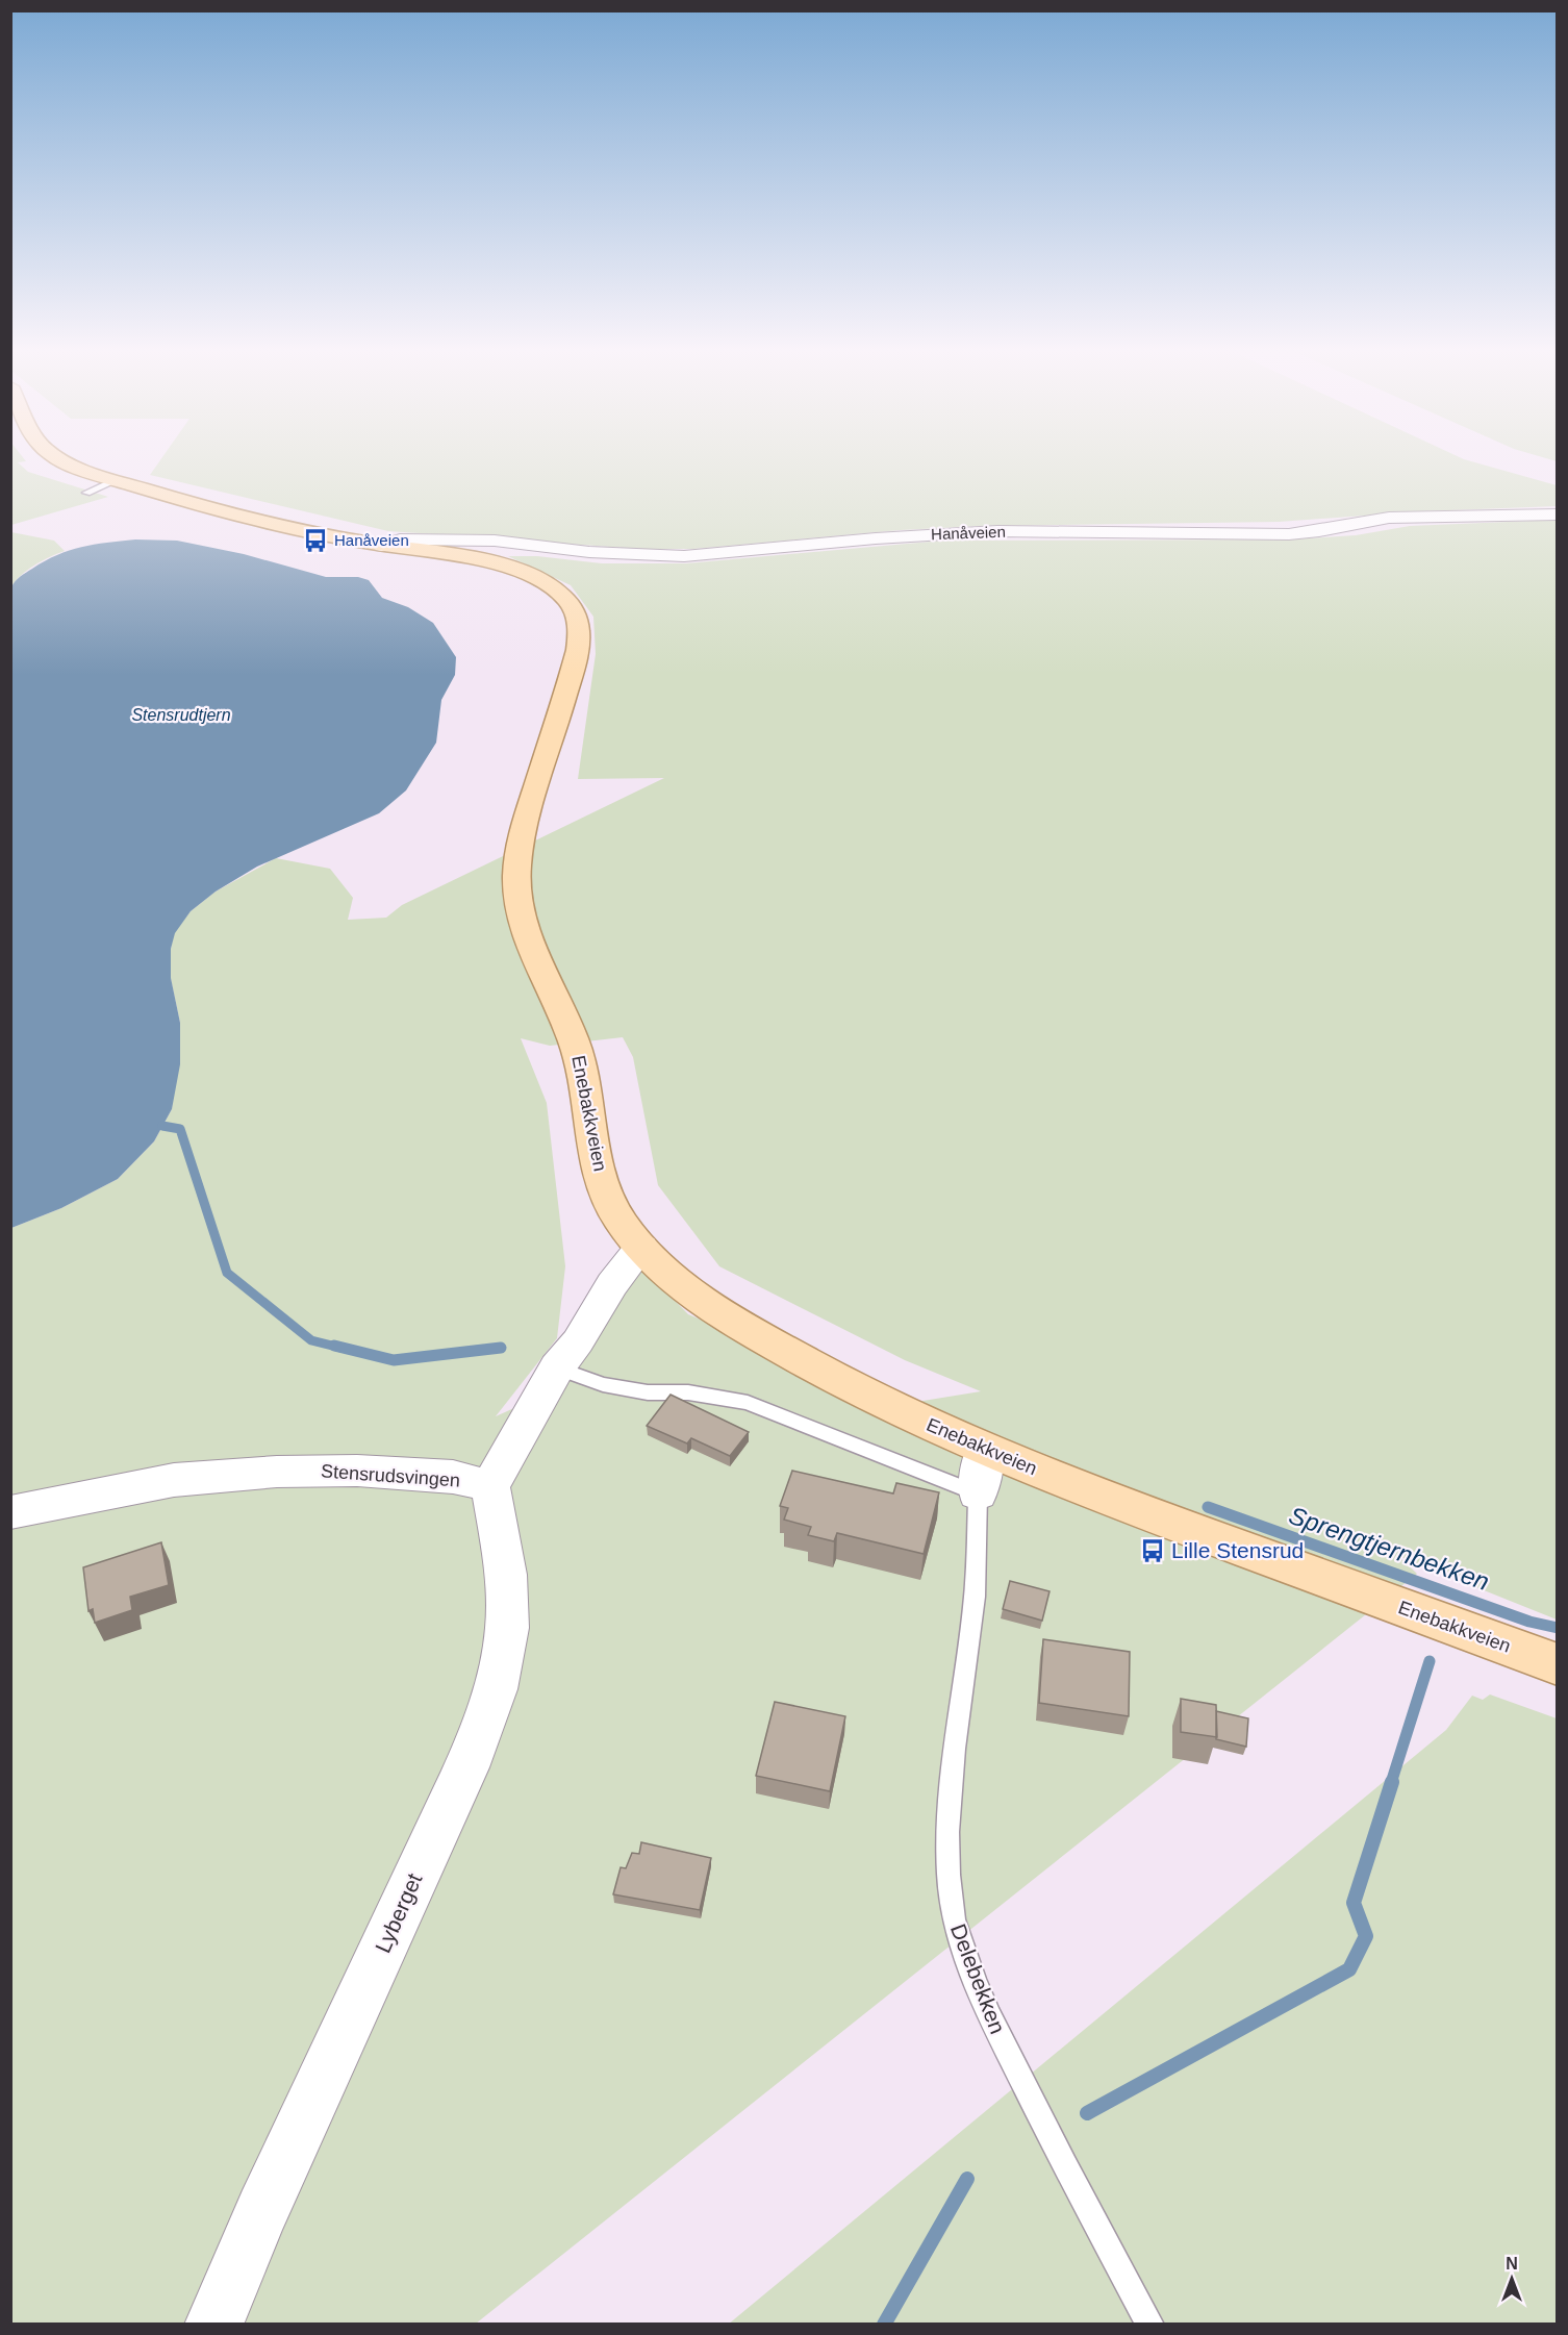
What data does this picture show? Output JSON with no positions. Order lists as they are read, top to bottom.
{
  "streets": {
    "main road": ["Enebakkveien"],
    "street": [
      "Hanåveien",
      "Stensrudsvingen",
      "Lyberget",
      "Delebekken"
    ]
  },
  "crossings": [
    ["Hanåveien", "Enebakkveien"],
    ["Enebakkveien", "Delebekken"],
    ["Stensrudsvingen", "Lyberget"]
  ],
  "water": ["Stensrudtjern", "Sprengtjernbekken"],
  "places": {
    "bus stop": ["Hanåveien", "Lille Stensrud"]
  },
  "north": "top"
}
